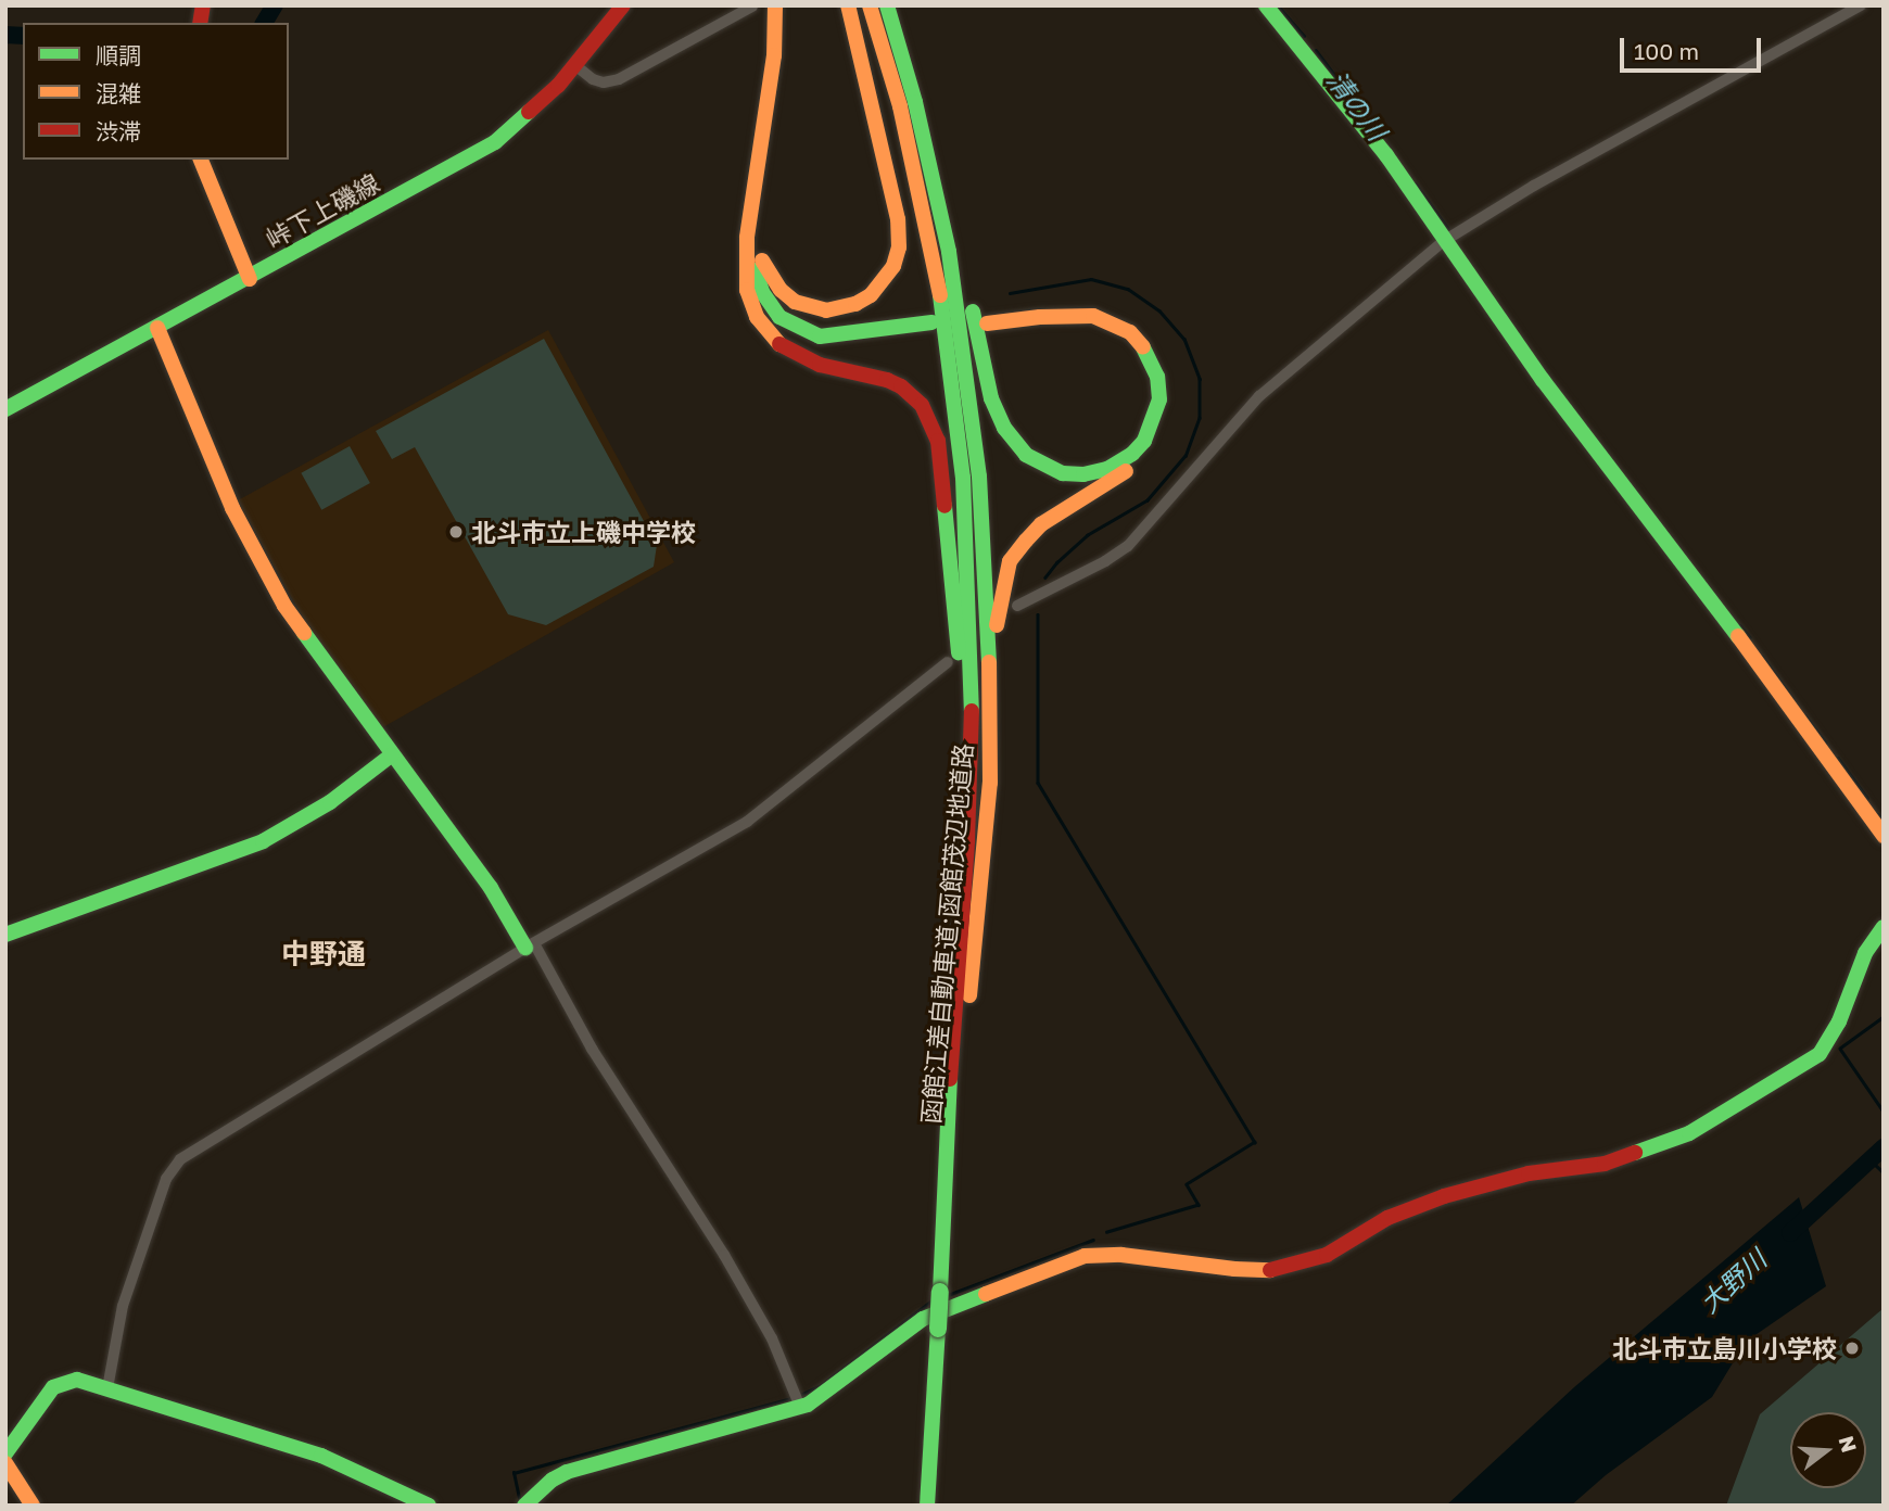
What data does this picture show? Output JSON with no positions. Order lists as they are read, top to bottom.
{
  "streets": {
    "main road": ["峠下上磯線", "函館江差自動車道;函館茂辺地道路"]
  },
  "districts": ["中野通"],
  "water": ["清の川", "大野川"],
  "places": ["北斗市立上磯中学校", "北斗市立島川小学校"],
  "legend": ["順調", "混雑", "渋滞"],
  "scale_bar": "100 m",
  "north": "right"
}
